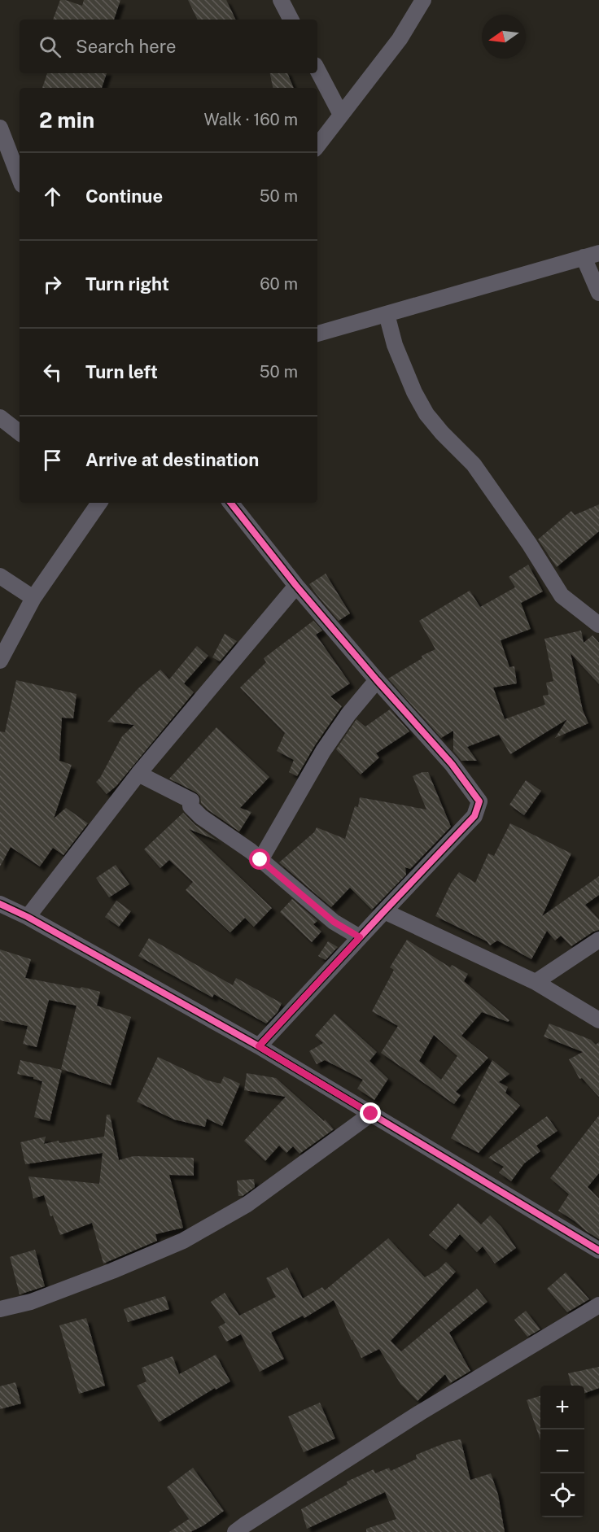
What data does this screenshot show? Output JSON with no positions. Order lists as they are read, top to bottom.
{
  "north": "left",
  "page": {
    "search": "Search here",
    "heading": ["2 min", "Walk · 160 m"],
    "list": [
      ["Continue", "50 m"],
      ["Turn right", "60 m"],
      ["Turn left", "50 m"],
      "Arrive at destination"
    ],
    "map_buttons": ["+", "−"]
  }
}
